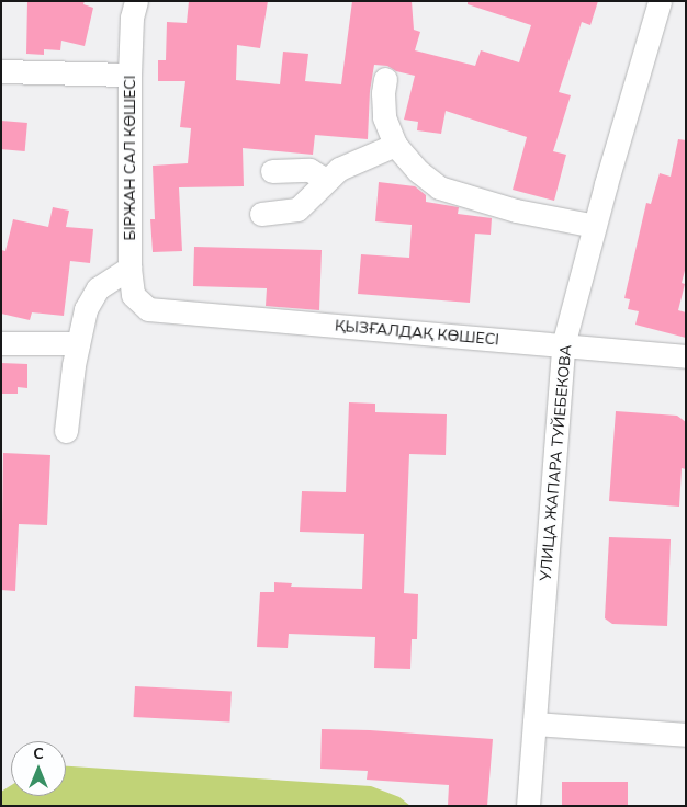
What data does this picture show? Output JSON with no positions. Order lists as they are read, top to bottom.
{
  "streets": {
    "street": ["БІРЖАН САЛ КӨШЕСІ", "ҚЫЗҒАЛДАҚ КӨШЕСІ", "УЛИЦА ЖАПАРА ТУЙЕБЕКОВА"]
  },
  "crossings": [
    ["БІРЖАН САЛ КӨШЕСІ", "ҚЫЗҒАЛДАҚ КӨШЕСІ"],
    ["ҚЫЗҒАЛДАҚ КӨШЕСІ", "УЛИЦА ЖАПАРА ТУЙЕБЕКОВА"]
  ],
  "north": "top"
}
